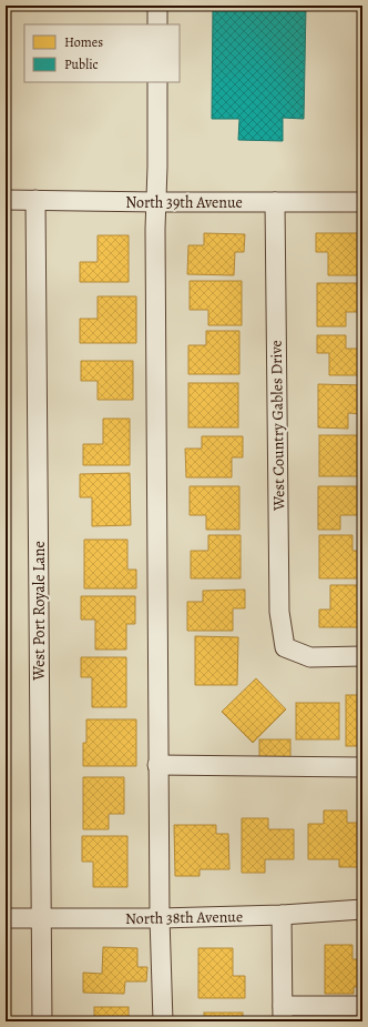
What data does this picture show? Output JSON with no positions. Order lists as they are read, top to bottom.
{
  "streets": {
    "street": [
      "North 39th Avenue",
      "West Country Gables Drive",
      "West Port Royale Lane",
      "North 38th Avenue"
    ]
  },
  "crossings": [
    ["North 39th Avenue", "West Country Gables Drive"],
    ["North 39th Avenue", "West Port Royale Lane"],
    ["West Port Royale Lane", "North 38th Avenue"]
  ],
  "legend": ["Homes", "Public"]
}
